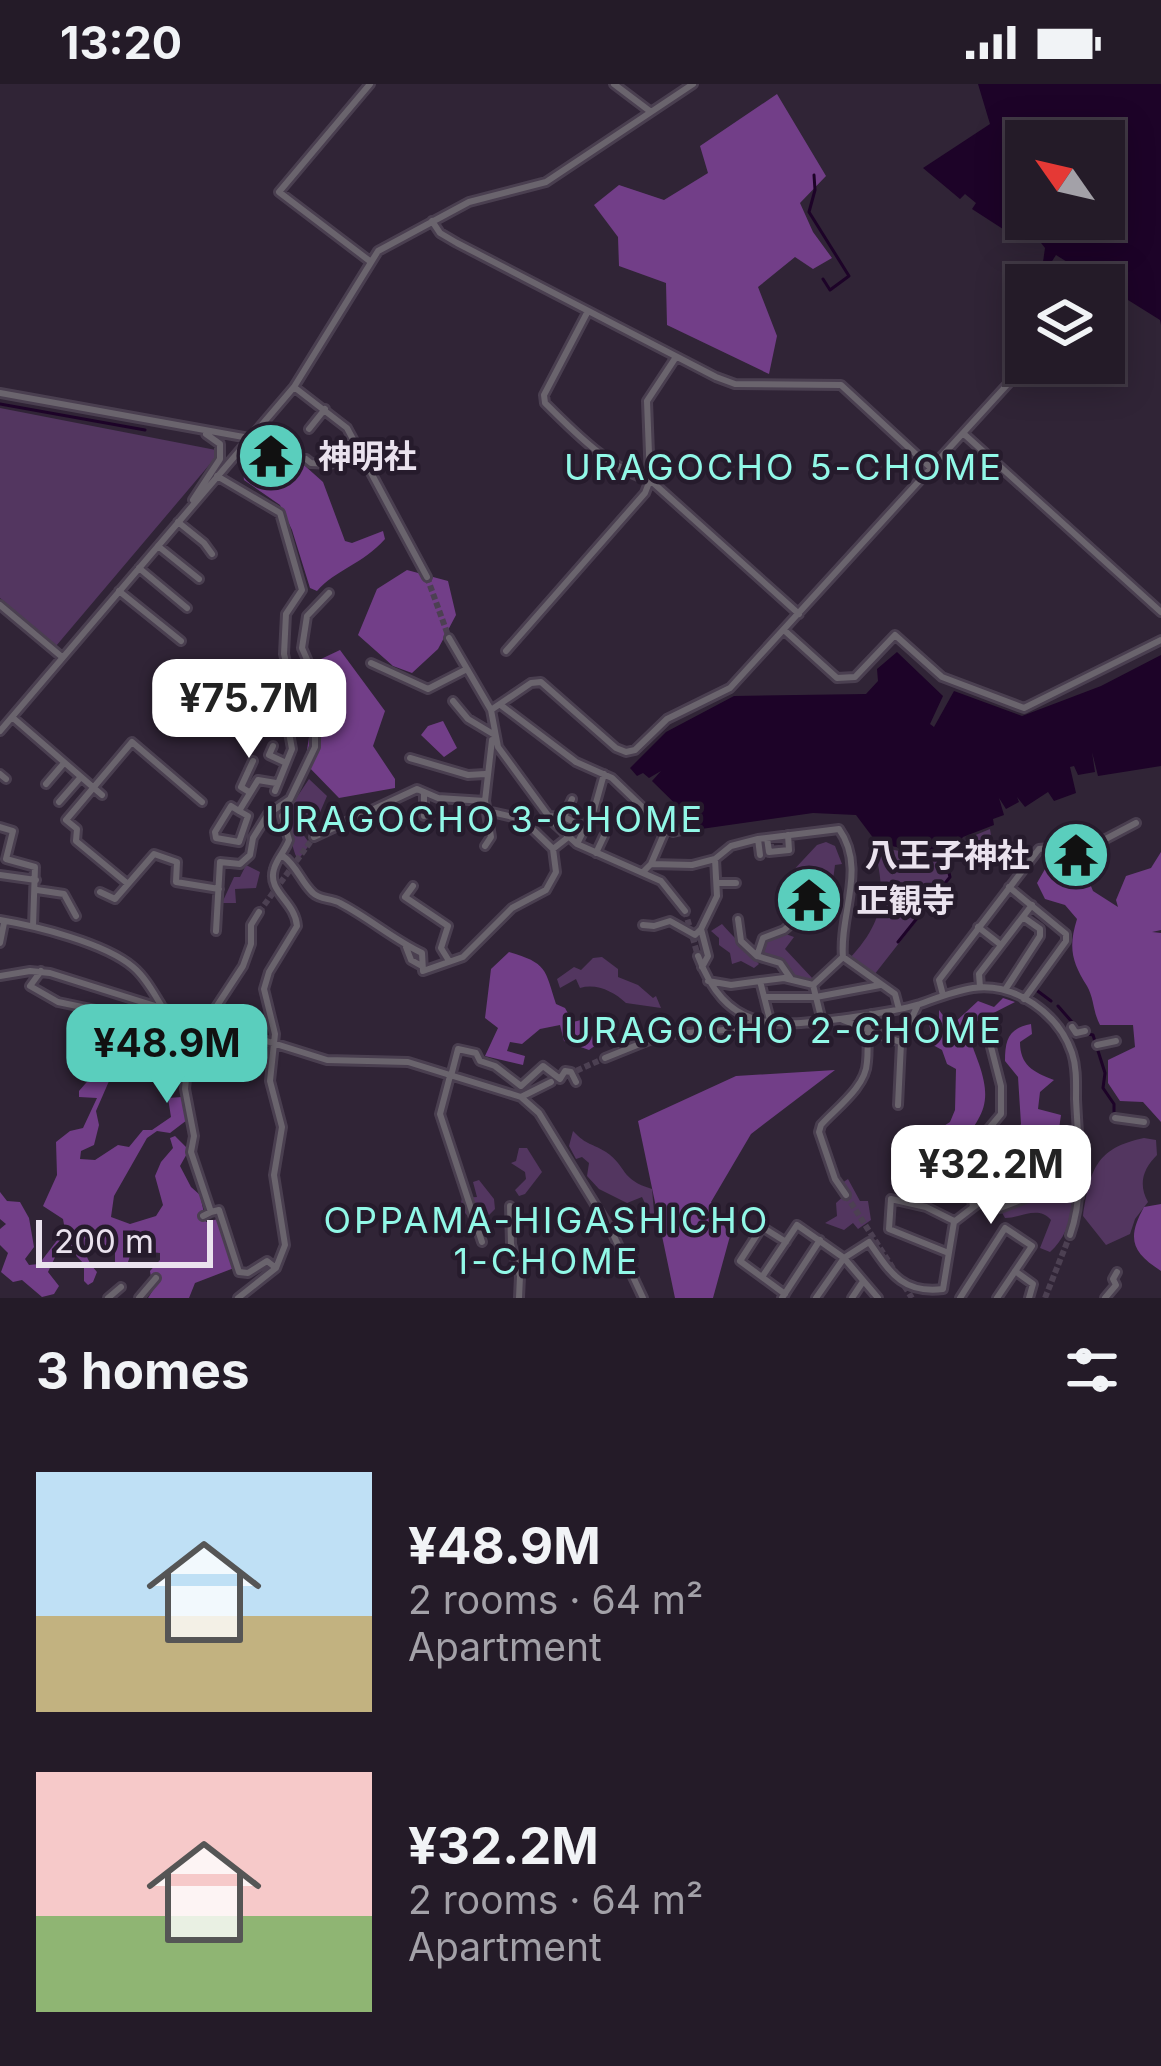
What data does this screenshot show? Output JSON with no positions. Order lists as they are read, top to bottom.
{
  "districts": [
    "URAGOCHO 5-CHOME",
    "URAGOCHO 3-CHOME",
    "URAGOCHO 2-CHOME",
    "OPPAMA-HIGASHICHO 1-CHOME"
  ],
  "places": {
    "temple": ["神明社", "八王子神社", "正観寺"]
  },
  "scale_bar": "200 m",
  "north": "top left",
  "page": {
    "status": "13:20",
    "price": ["¥75.7M", "¥48.9M", "¥32.2M"],
    "scale": "200 m",
    "heading": "3 homes",
    "list": [
      {
        "name": "¥48.9M",
        "note": "2 rooms · 64 m² · Apartment"
      },
      {
        "name": "¥32.2M",
        "note": "2 rooms · 64 m² · Apartment"
      }
    ]
  }
}
